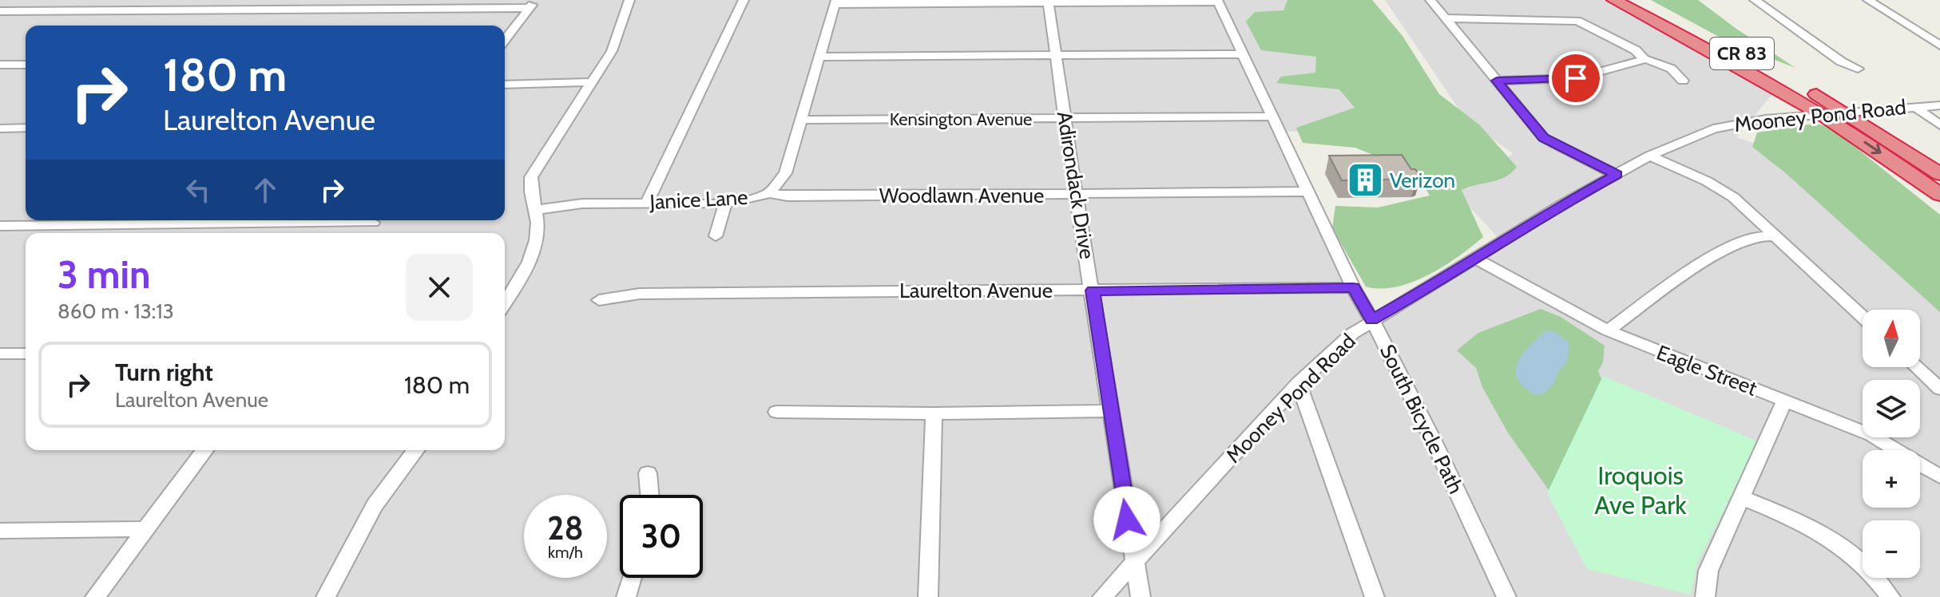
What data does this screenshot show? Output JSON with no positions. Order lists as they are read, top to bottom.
{
  "streets": {
    "highway": ["CR 83"],
    "street": [
      "Mooney Pond Road",
      "Kensington Avenue",
      "Adirondack Drive",
      "Woodlawn Avenue",
      "Janice Lane",
      "Laurelton Avenue",
      "Eagle Street",
      "South Bicycle Path"
    ]
  },
  "crossings": [
    ["CR 83", "Mooney Pond Road"],
    ["Mooney Pond Road", "Adirondack Drive"],
    ["Mooney Pond Road", "Eagle Street"],
    ["Mooney Pond Road", "South Bicycle Path"],
    ["Kensington Avenue", "Adirondack Drive"],
    ["Kensington Avenue", "Janice Lane"],
    ["Kensington Avenue", "South Bicycle Path"],
    ["Adirondack Drive", "Woodlawn Avenue"],
    ["Adirondack Drive", "Laurelton Avenue"],
    ["Woodlawn Avenue", "Janice Lane"],
    ["Woodlawn Avenue", "South Bicycle Path"],
    ["Laurelton Avenue", "South Bicycle Path"]
  ],
  "parks": ["Iroquois Ave Park"],
  "places": {
    "building": ["Verizon"]
  },
  "north": "top",
  "page": {
    "turn": ["180 m", "Laurelton Avenue"],
    "heading": ["3 min", "860 m · 13:13"],
    "map_buttons": ["+", "−"],
    "list": [
      {
        "name": "Turn right",
        "note": "Laurelton Avenue",
        "value": "180 m"
      }
    ],
    "speed": "28 km/h",
    "limit": "30"
  }
}
